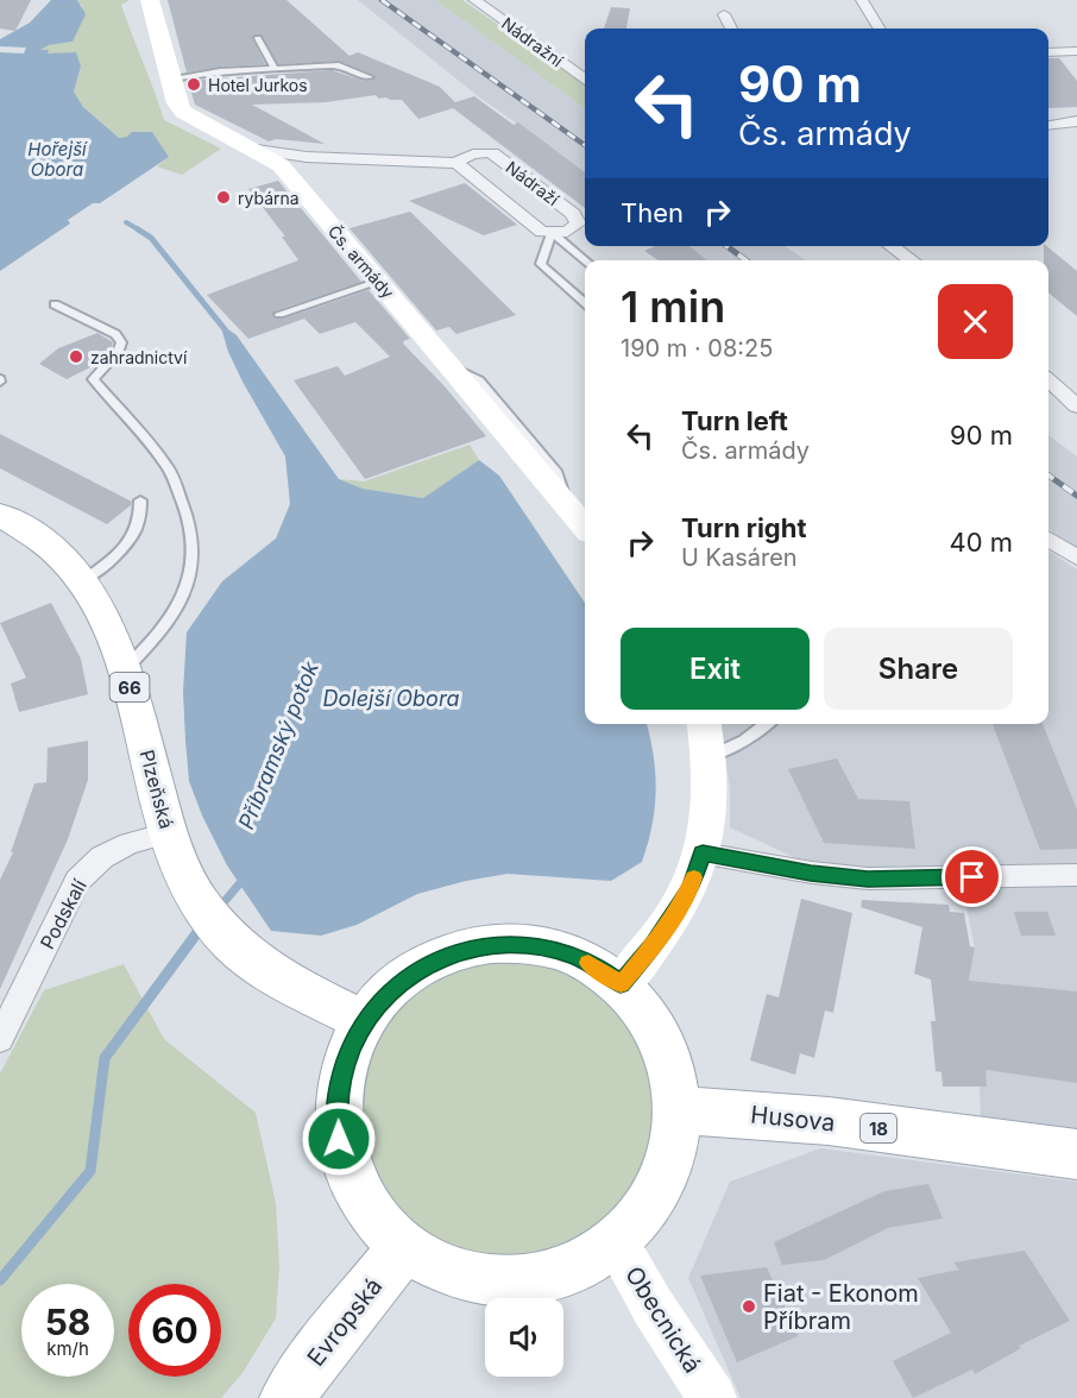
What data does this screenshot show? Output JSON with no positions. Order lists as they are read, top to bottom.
{
  "streets": {
    "main road": [
      "66",
      "Plzeňská",
      "Husova",
      "18",
      "Evropská"
    ],
    "street": [
      "Nádražní",
      "Nádraží",
      "Čs. armády",
      "Podskalí",
      "Obecnická"
    ]
  },
  "crossings": [
    ["Nádraží", "Čs. armády"],
    ["Plzeňská", "Podskalí"]
  ],
  "water": ["Hořejší Obora", "Dolejší Obora", "Příbramský potok"],
  "places": [
    "Hotel Jurkos",
    "rybárna",
    "zahradnictví",
    "Fiat - Ekonom Příbram"
  ],
  "page": {
    "turn": ["90 m", "Čs. armády"],
    "then": "Then",
    "heading": ["1 min", "190 m · 08:25"],
    "list": [
      {
        "name": "Turn left",
        "note": "Čs. armády",
        "value": "90 m"
      },
      {
        "name": "Turn right",
        "note": "U Kasáren",
        "value": "40 m"
      }
    ],
    "buttons": ["Exit", "Share"],
    "speed": "58 km/h",
    "limit": "60"
  }
}
